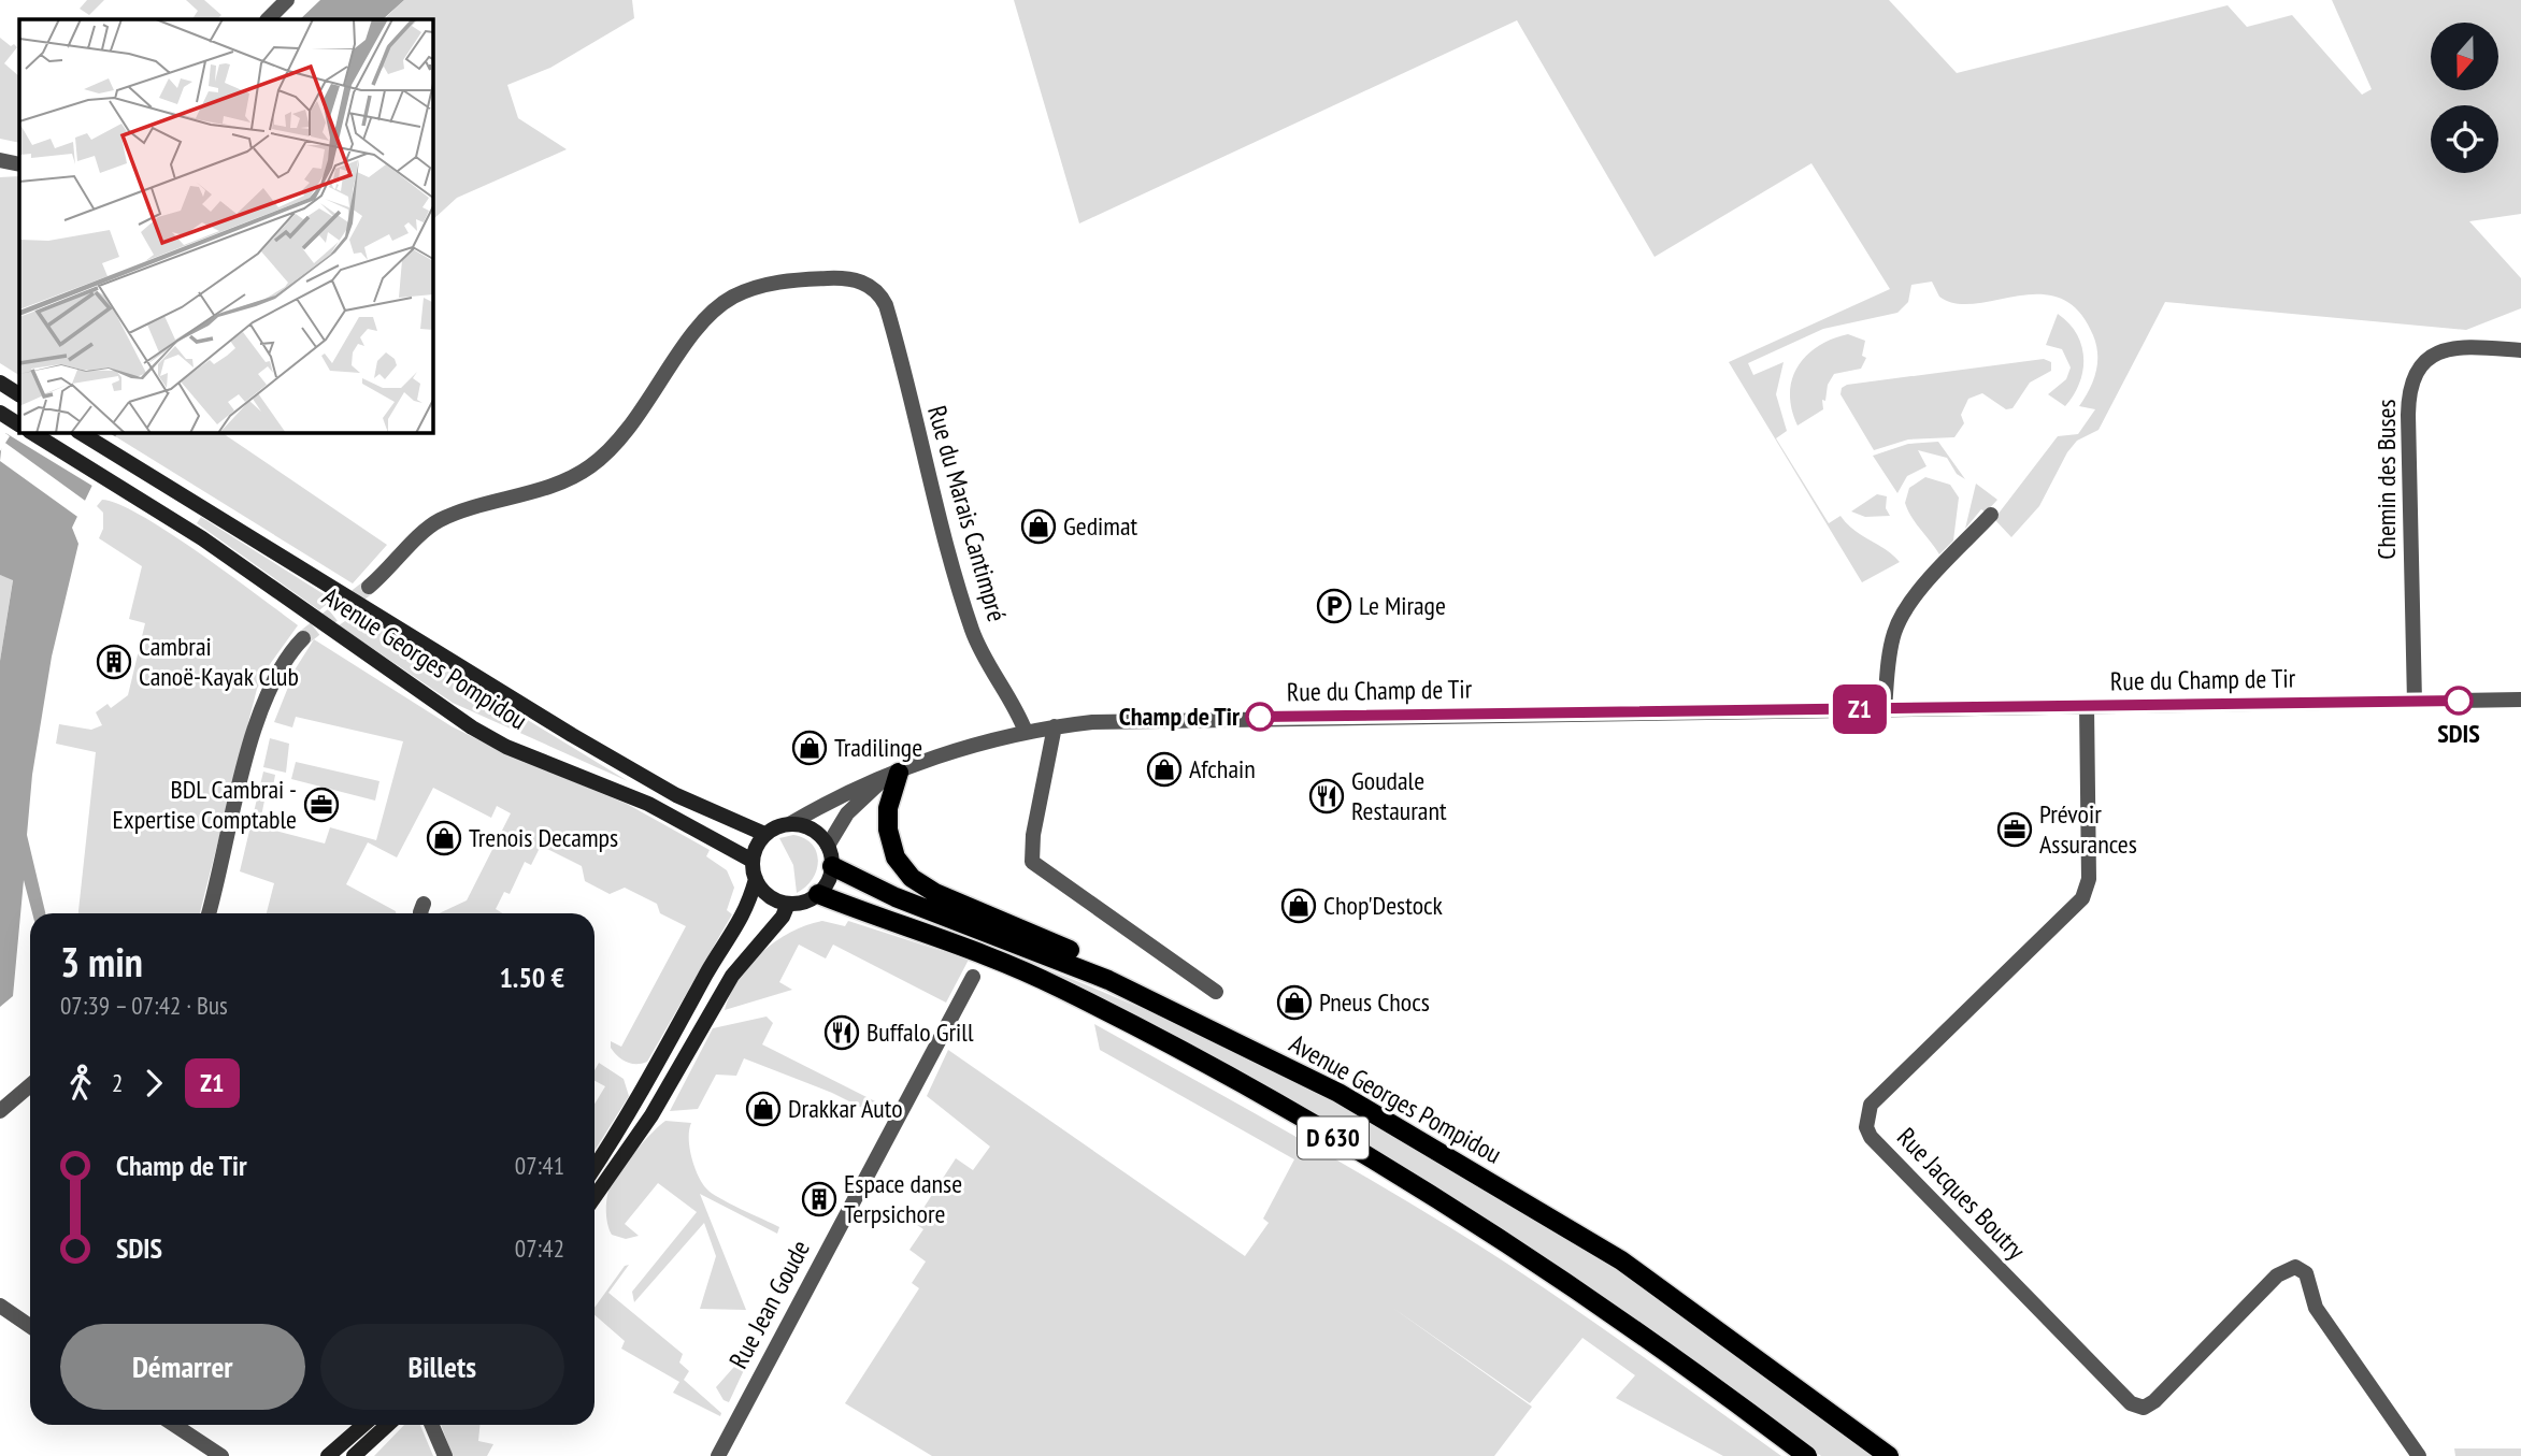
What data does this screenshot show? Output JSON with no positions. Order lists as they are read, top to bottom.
{
  "streets": {
    "main road": ["Avenue Georges Pompidou", "D 630"],
    "street": [
      "Chemin des Buses",
      "Rue du Marais Cantimpré",
      "Rue du Champ de Tir",
      "Rue Jacques Boutry",
      "Rue Jean Goude"
    ]
  },
  "crossings": [
    ["Chemin des Buses", "Rue du Champ de Tir"],
    ["Rue du Marais Cantimpré", "Rue du Champ de Tir"],
    ["Avenue Georges Pompidou", "Rue du Champ de Tir"],
    ["Avenue Georges Pompidou", "D 630"],
    ["Rue du Champ de Tir", "D 630"],
    ["Rue du Champ de Tir", "Rue Jacques Boutry"]
  ],
  "places": {
    "shop": [
      "Gedimat",
      "Tradilinge",
      "Afchain",
      "Trenois Decamps",
      "Chop'Destock",
      "Pneus Chocs",
      "Drakkar Auto"
    ],
    "parking": ["Le Mirage"],
    "building": ["Cambrai Canoë-Kayak Club", "Espace danse Terpsichore"],
    "other": ["SDIS", "Champ de Tir"],
    "restaurant": ["Goudale Restaurant", "Buffalo Grill"],
    "office": ["BDL Cambrai - Expertise Comptable", "Prévoir Assurances"]
  },
  "lines": ["bus line Z1"],
  "north": "bottom",
  "page": {
    "on_map": "Z1",
    "heading": ["3 min", "07:39 – 07:42 · Bus", "1.50 €"],
    "legs": ["2", "Z1"],
    "list": [
      {
        "name": "Champ de Tir",
        "value": "07:41"
      },
      {
        "name": "SDIS",
        "value": "07:42"
      }
    ],
    "buttons": ["Démarrer", "Billets"]
  }
}
